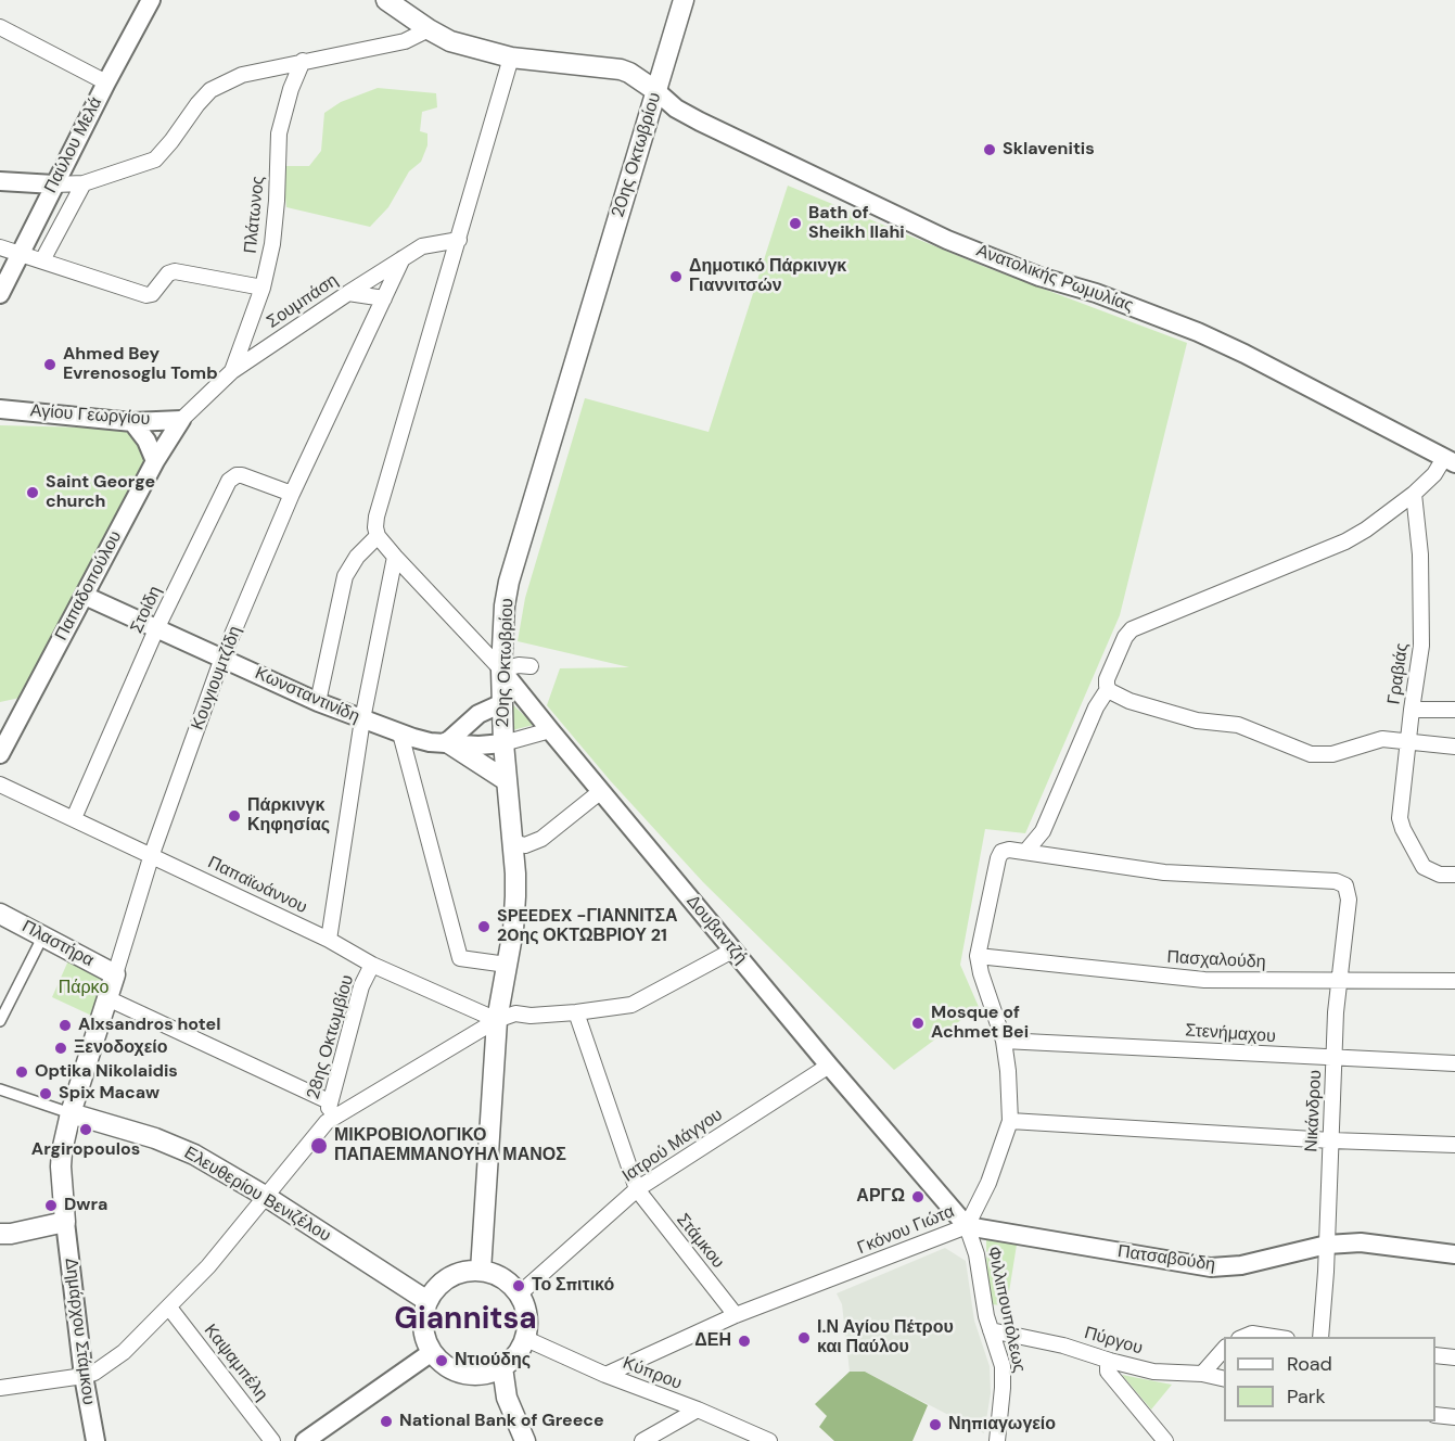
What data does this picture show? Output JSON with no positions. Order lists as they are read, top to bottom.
{
  "streets": {
    "main road": [
      "20ης Οκτωβρίου",
      "Κουγιουμτζίδη",
      "Πλαστήρα",
      "Ελευθερίου Βενιζέλου"
    ],
    "street": [
      "Παύλου Μελά",
      "Πλάτωνος",
      "Ανατολικής Ρωμυλίας",
      "Σουμπάση",
      "Αγίου Γεωργίου",
      "Παπαδοπούλου",
      "Στοίδη",
      "Γραβιάς",
      "Κωνσταντινίδη",
      "Παπαϊωάννου",
      "Δουβαντζή",
      "Πασχαλούδη",
      "Στενήμαχου",
      "28ης Οκτωμβίου",
      "Νικάνδρου",
      "Ιατρού Μάγγου",
      "Γκόνου Γιώτα",
      "Στάμκου",
      "Πατσαβούδη",
      "Φιλλιπουπόλεως",
      "Δημάρχου Στάμκου",
      "Πύργου",
      "Καψαμπέλη",
      "Κύπρου"
    ]
  },
  "crossings": [
    ["20ης Οκτωβρίου", "Ανατολικής Ρωμυλίας"],
    ["20ης Οκτωβρίου", "Κωνσταντινίδη"],
    ["20ης Οκτωβρίου", "Παπαϊωάννου"],
    ["20ης Οκτωβρίου", "Δουβαντζή"],
    ["20ης Οκτωβρίου", "Ιατρού Μάγγου"],
    ["20ης Οκτωβρίου", "Ελευθερίου Βενιζέλου"],
    ["20ης Οκτωβρίου", "Κύπρου"],
    ["Πλάτωνος", "Σουμπάση"],
    ["Σουμπάση", "Αγίου Γεωργίου"],
    ["Σουμπάση", "Παπαδοπούλου"],
    ["Σουμπάση", "Κουγιουμτζίδη"],
    ["Αγίου Γεωργίου", "Παπαδοπούλου"],
    ["Παπαδοπούλου", "Κωνσταντινίδη"],
    ["Στοίδη", "Κουγιουμτζίδη"],
    ["Στοίδη", "Κωνσταντινίδη"],
    ["Στοίδη", "Παπαϊωάννου"],
    ["Κουγιουμτζίδη", "Κωνσταντινίδη"],
    ["Κουγιουμτζίδη", "Παπαϊωάννου"],
    ["Κουγιουμτζίδη", "Πλαστήρα"],
    ["Κουγιουμτζίδη", "Ελευθερίου Βενιζέλου"],
    ["Κουγιουμτζίδη", "Δημάρχου Στάμκου"],
    ["Παπαϊωάννου", "28ης Οκτωμβίου"],
    ["Δουβαντζή", "Ιατρού Μάγγου"],
    ["Δουβαντζή", "Γκόνου Γιώτα"],
    ["Δουβαντζή", "Πατσαβούδη"],
    ["Δουβαντζή", "Φιλλιπουπόλεως"],
    ["Πασχαλούδη", "Νικάνδρου"],
    ["Πασχαλούδη", "Γκόνου Γιώτα"],
    ["Στενήμαχου", "Νικάνδρου"],
    ["Στενήμαχου", "Γκόνου Γιώτα"],
    ["Νικάνδρου", "Γκόνου Γιώτα"],
    ["Νικάνδρου", "Πατσαβούδη"],
    ["Ιατρού Μάγγου", "Ελευθερίου Βενιζέλου"],
    ["Ιατρού Μάγγου", "Στάμκου"],
    ["Ιατρού Μάγγου", "Κύπρου"],
    ["Ελευθερίου Βενιζέλου", "Κύπρου"],
    ["Γκόνου Γιώτα", "Στάμκου"],
    ["Γκόνου Γιώτα", "Πατσαβούδη"],
    ["Γκόνου Γιώτα", "Φιλλιπουπόλεως"],
    ["Γκόνου Γιώτα", "Κύπρου"],
    ["Πατσαβούδη", "Φιλλιπουπόλεως"],
    ["Φιλλιπουπόλεως", "Πύργου"]
  ],
  "districts": ["Giannitsa"],
  "parks": ["Πάρκο"],
  "places": [
    "Sklavenitis",
    "Bath of Sheikh Ilahi",
    "Δημοτικό Πάρκινγκ Γιαννιτσών",
    "Ahmed Bey Evrenosoglu Tomb",
    "Saint George church",
    "Πάρκινγκ Κηφησίας",
    "SPEEDEX -ΓΙΑΝΝΙΤΣΑ 20ης ΟΚΤΩΒΡΙΟΥ 21",
    "Mosque of Achmet Bei",
    "Alxsandros hotel",
    "Ξενοδοχείο",
    "Optika Nikolaidis",
    "Spix Macaw",
    "Argiropoulos",
    "ΜΙΚΡΟΒΙΟΛΟΓΙΚΟ ΠΑΠΑΕΜΜΑΝΟΥΗΛ ΜΑΝΟΣ",
    "ΑΡΓΩ",
    "Dwra",
    "Το Σπιτικό",
    "Ι.Ν Αγίου Πέτρου και Παύλου",
    "ΔΕΗ",
    "Ντιούδης",
    "National Bank of Greece",
    "Νηπιαγωγείο"
  ],
  "legend": ["Road", "Park"]
}
